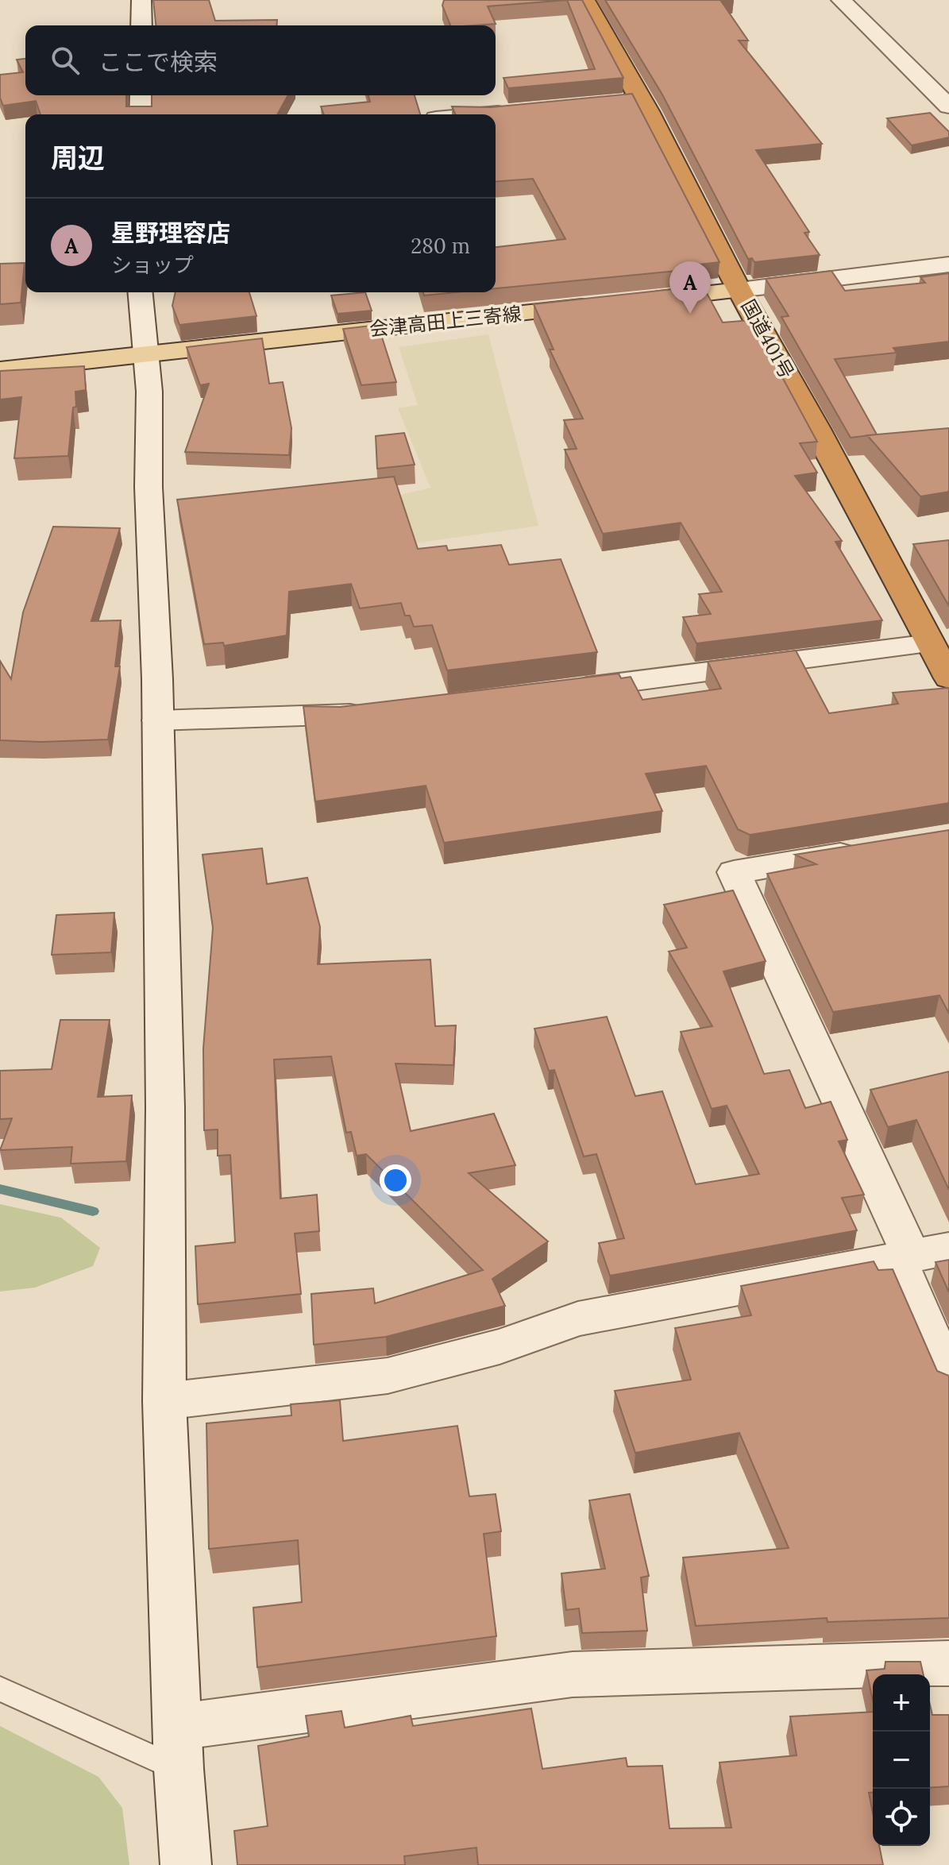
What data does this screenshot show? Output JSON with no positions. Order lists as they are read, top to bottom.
{
  "streets": {
    "highway": ["国道401号"],
    "main road": ["会津高田上三寄線"]
  },
  "crossings": [
    ["会津高田上三寄線", "国道401号"]
  ],
  "page": {
    "search": "ここで検索",
    "heading": "周辺",
    "list": [
      {
        "mark": "A",
        "name": "星野理容店",
        "note": "ショップ",
        "value": "280 m"
      }
    ],
    "pins": "A",
    "map_buttons": ["+", "−"]
  }
}
